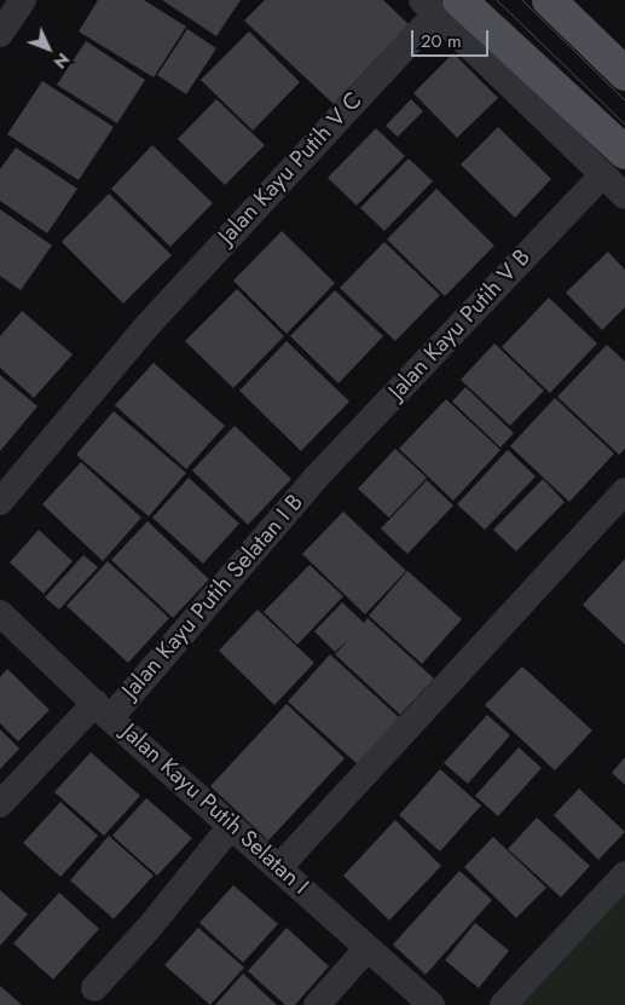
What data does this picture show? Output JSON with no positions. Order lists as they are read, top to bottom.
{
  "streets": {
    "street": [
      "Jalan Kayu Putih V C",
      "Jalan Kayu Putih V B",
      "Jalan Kayu Putih Selatan I B",
      "Jalan Kayu Putih Selatan I"
    ]
  },
  "crossings": [
    ["Jalan Kayu Putih V B", "Jalan Kayu Putih Selatan I B"],
    ["Jalan Kayu Putih Selatan I B", "Jalan Kayu Putih Selatan I"]
  ],
  "scale_bar": "20 m",
  "north": "bottom right"
}
